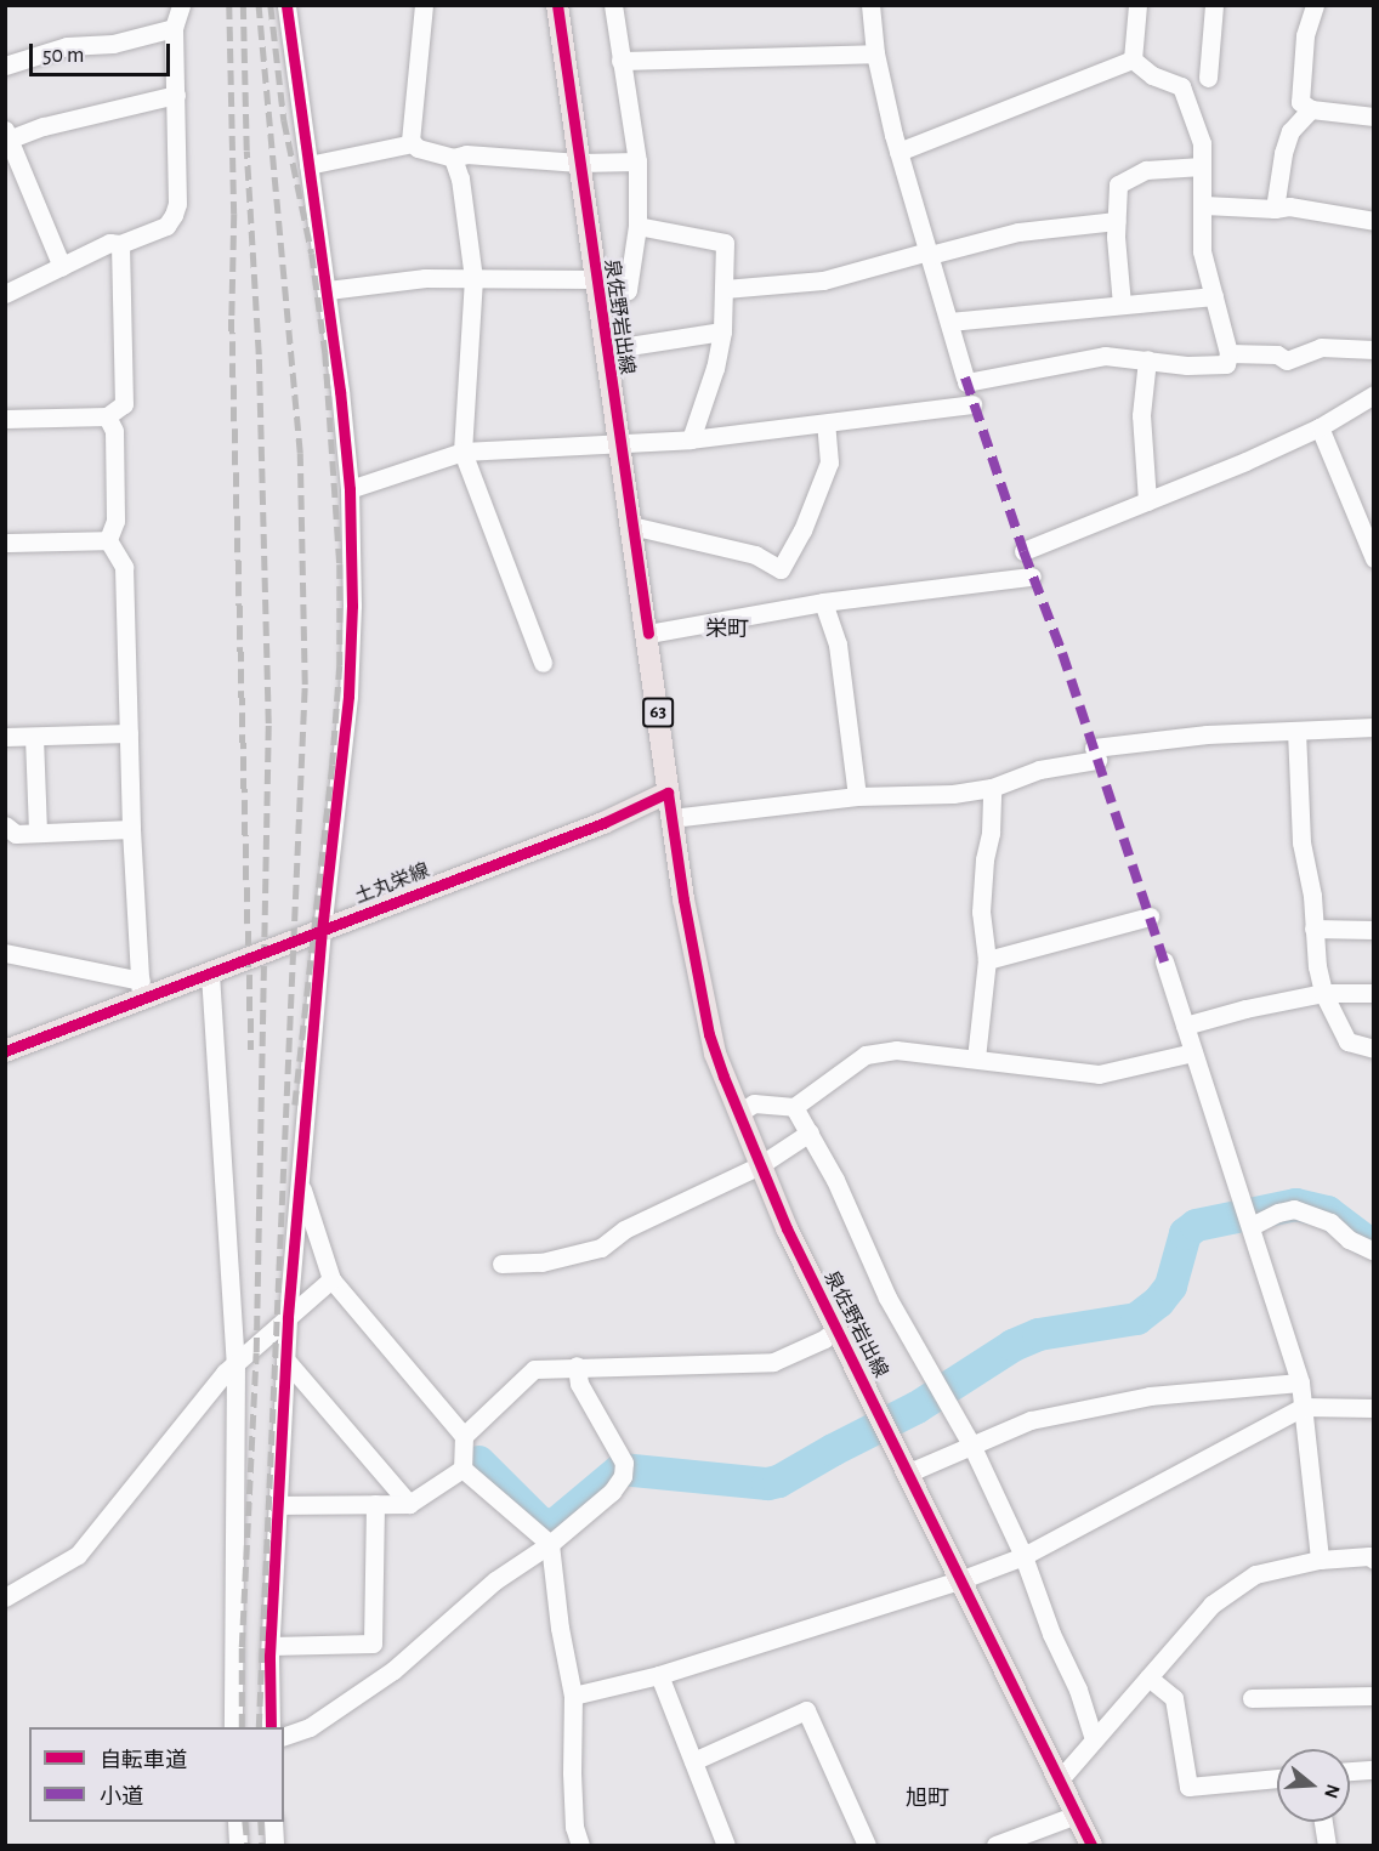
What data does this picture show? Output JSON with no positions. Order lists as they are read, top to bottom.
{
  "streets": {
    "main road": ["泉佐野岩出線", "63", "土丸栄線"]
  },
  "crossings": [
    ["泉佐野岩出線", "土丸栄線"]
  ],
  "districts": ["栄町", "旭町"],
  "legend": ["自転車道", "小道"],
  "scale_bar": "50 m",
  "north": "right"
}
